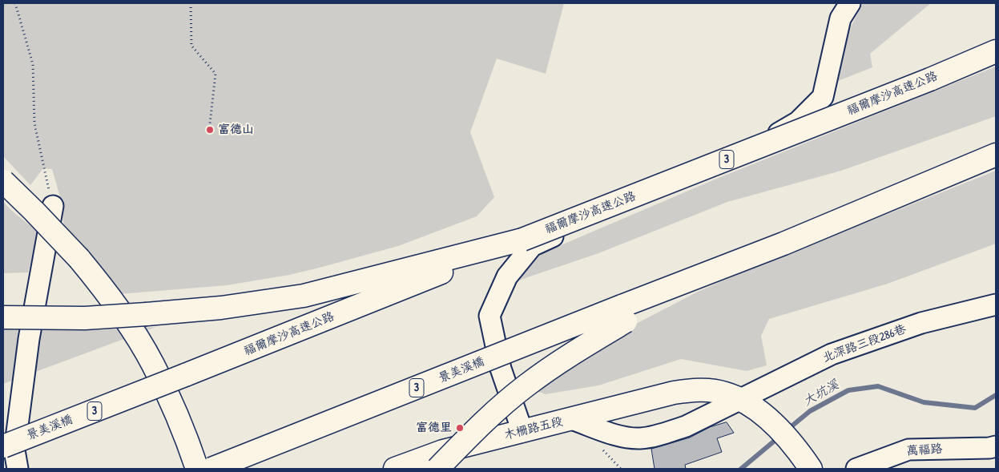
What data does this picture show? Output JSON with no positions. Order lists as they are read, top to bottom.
{
  "streets": {
    "main road": [
      "福爾摩沙高速公路",
      "3",
      "景美溪橋",
      "木柵路五段"
    ],
    "street": ["北深路三段286巷", "萬福路"]
  },
  "crossings": [
    ["福爾摩沙高速公路", "景美溪橋"],
    ["北深路三段286巷", "木柵路五段"]
  ],
  "water": ["大坑溪"],
  "places": ["富德山", "富德里"]
}
